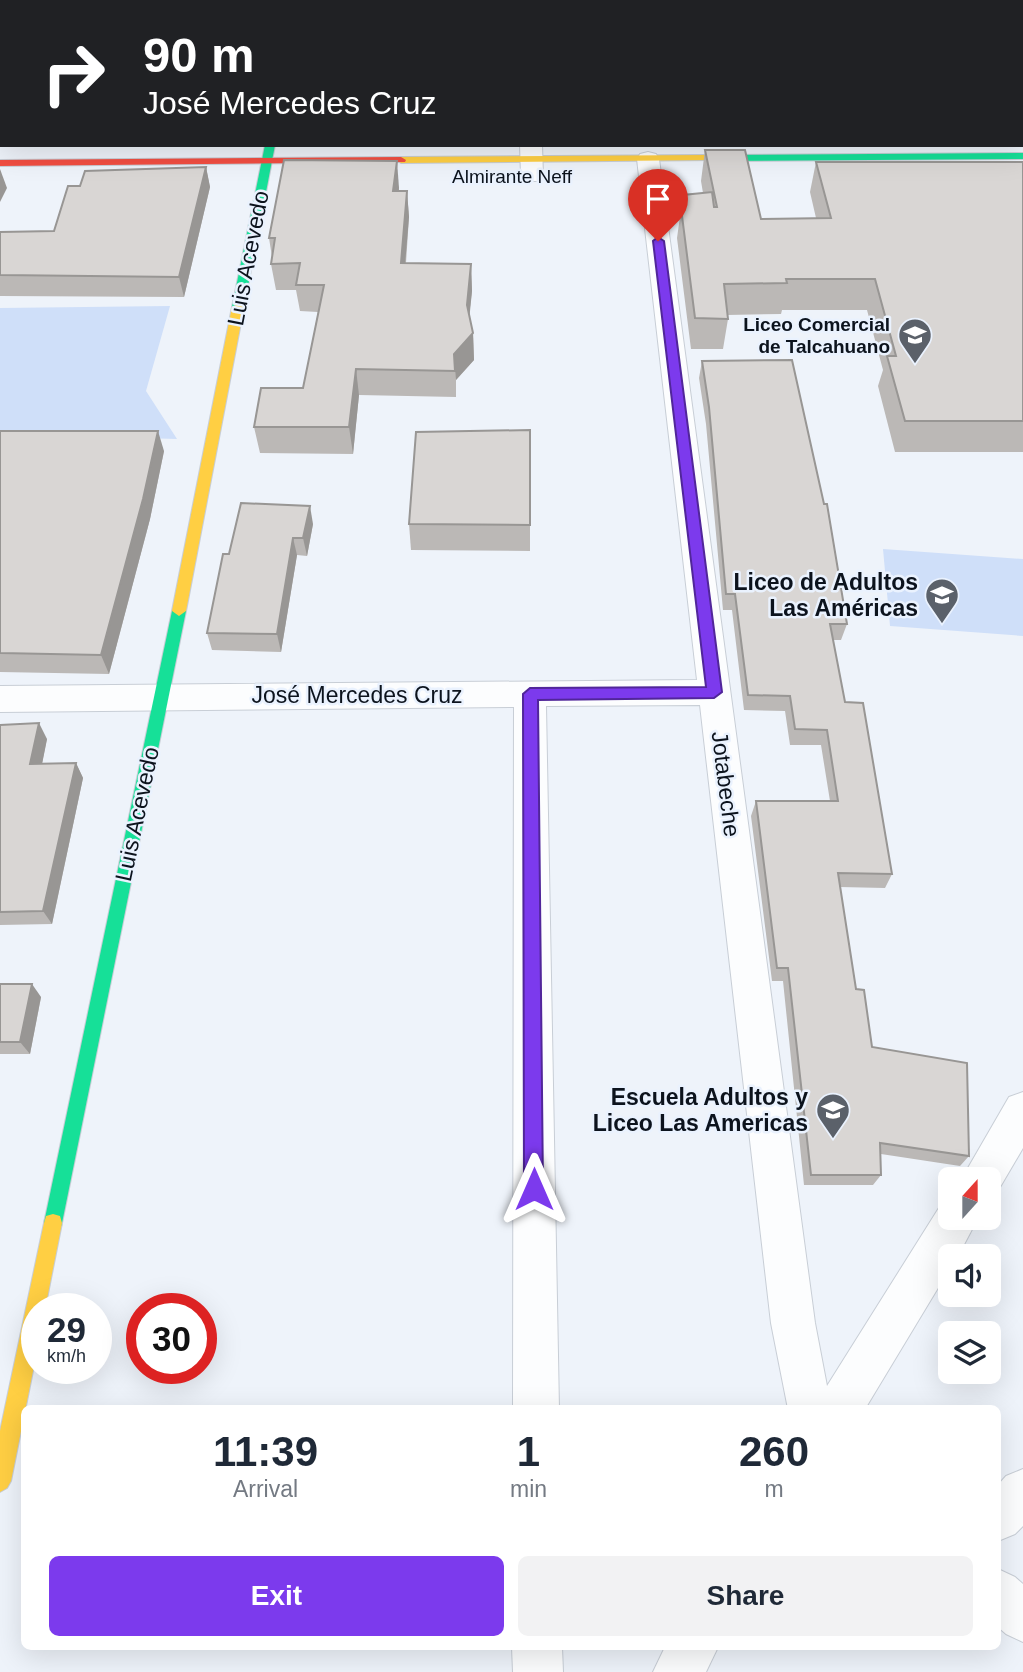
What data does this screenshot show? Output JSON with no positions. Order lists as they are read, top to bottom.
{
  "streets": {
    "street": [
      "Almirante Neff",
      "Luis Acevedo",
      "José Mercedes Cruz",
      "Jotabeche"
    ]
  },
  "crossings": [
    ["Almirante Neff", "Luis Acevedo"],
    ["Almirante Neff", "Jotabeche"],
    ["Luis Acevedo", "José Mercedes Cruz"],
    ["José Mercedes Cruz", "Jotabeche"]
  ],
  "places": {
    "school or university": ["Liceo Comercial de Talcahuano", "Liceo de Adultos Las Américas", "Escuela Adultos y Liceo Las Americas"]
  },
  "north": "top",
  "page": {
    "turn": ["90 m", "José Mercedes Cruz"],
    "speed": "29 km/h",
    "limit": "30",
    "eta": [
      "11:39",
      "Arrival",
      "1",
      "min",
      "260",
      "m"
    ],
    "buttons": ["Exit", "Share"]
  }
}
